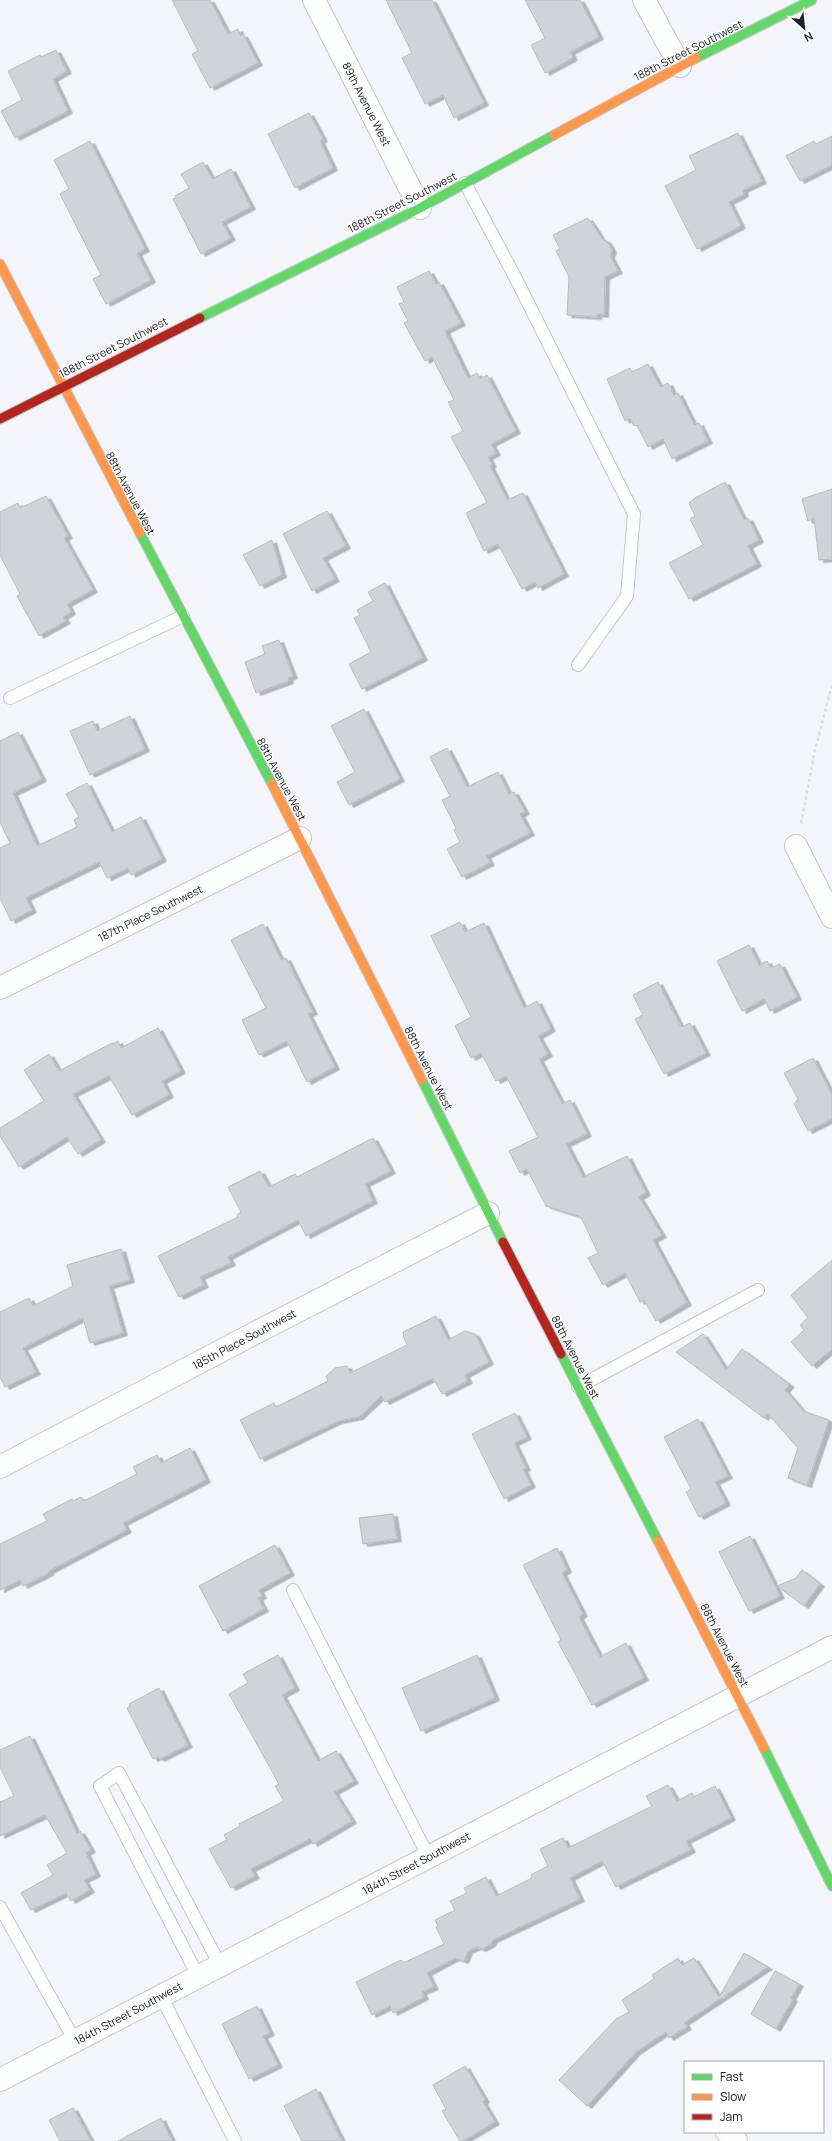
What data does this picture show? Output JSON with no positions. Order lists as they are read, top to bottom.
{
  "streets": {
    "street": [
      "188th Street Southwest",
      "89th Avenue West",
      "88th Avenue West",
      "187th Place Southwest",
      "185th Place Southwest",
      "184th Street Southwest"
    ]
  },
  "crossings": [
    ["188th Street Southwest", "89th Avenue West"],
    ["188th Street Southwest", "88th Avenue West"],
    ["88th Avenue West", "187th Place Southwest"],
    ["88th Avenue West", "185th Place Southwest"],
    ["88th Avenue West", "184th Street Southwest"]
  ],
  "legend": ["Fast", "Slow", "Jam"],
  "north": "bottom right"
}
